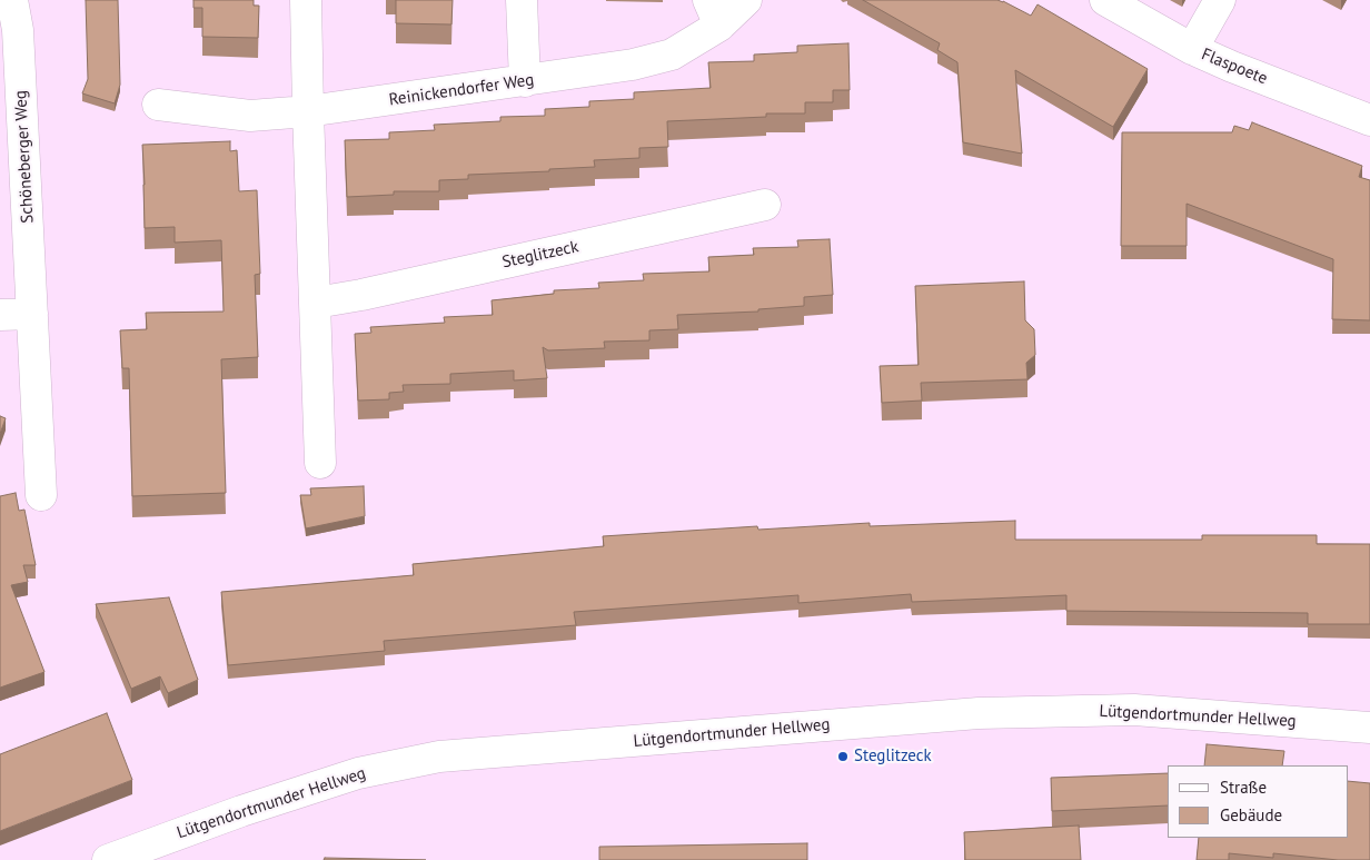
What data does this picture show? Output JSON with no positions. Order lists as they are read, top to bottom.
{
  "streets": {
    "street": [
      "Flaspoete",
      "Reinickendorfer Weg",
      "Schöneberger Weg",
      "Steglitzeck",
      "Lütgendortmunder Hellweg"
    ]
  },
  "places": ["Steglitzeck"],
  "legend": ["Straße", "Gebäude"]
}
